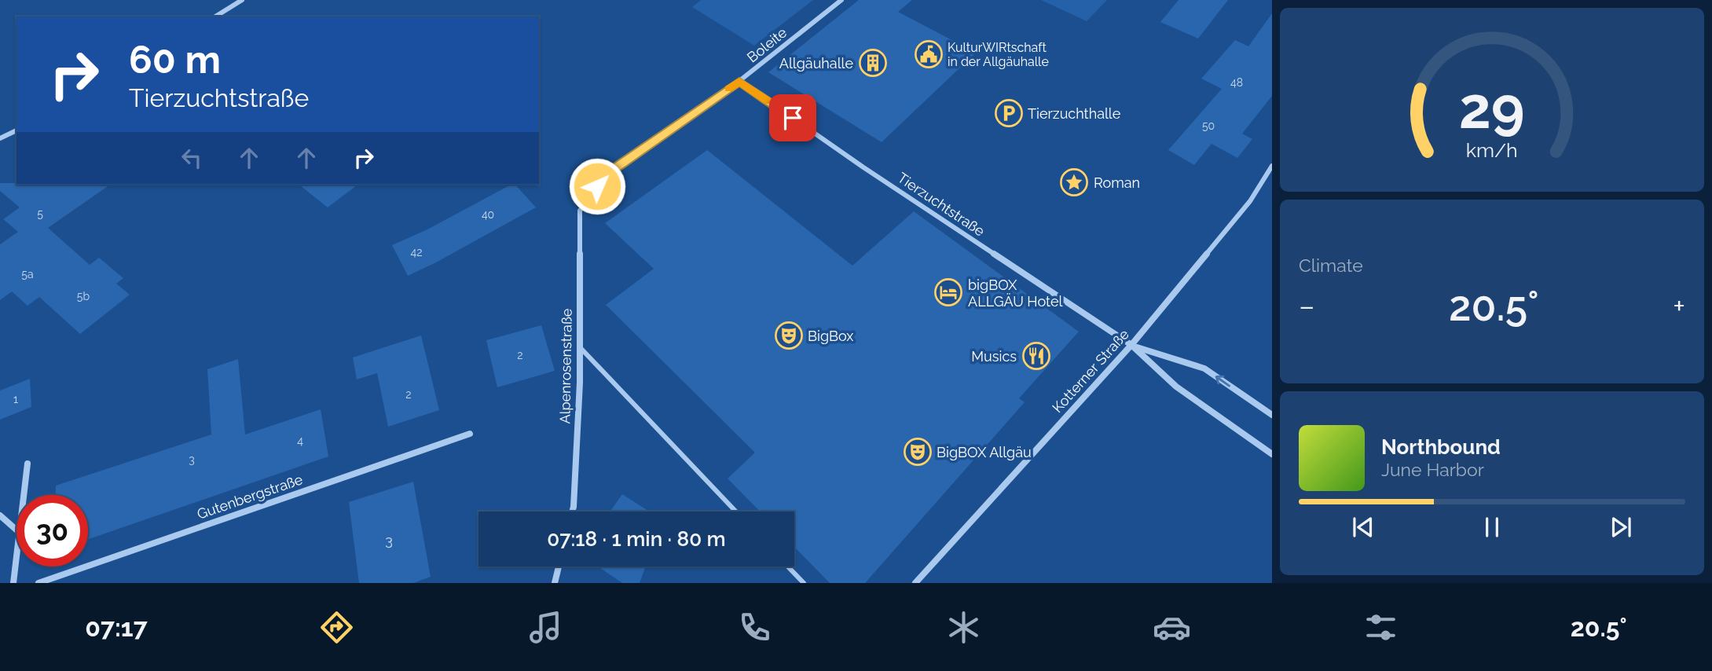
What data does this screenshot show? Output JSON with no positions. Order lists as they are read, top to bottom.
{
  "streets": {
    "street": [
      "Boleite",
      "Tierzuchtstraße",
      "Alpenrosenstraße",
      "Kotterner Straße",
      "Gutenbergstraße"
    ]
  },
  "crossings": [
    ["Boleite", "Tierzuchtstraße"],
    ["Boleite", "Alpenrosenstraße"],
    ["Tierzuchtstraße", "Kotterner Straße"]
  ],
  "places": {
    "public building": ["KulturWIRtschaft in der Allgäuhalle"],
    "building": ["Allgäuhalle"],
    "parking": ["Tierzuchthalle"],
    "place": ["Roman"],
    "hotel": ["bigBOX ALLGÄU Hotel"],
    "theatre": ["BigBox", "BigBOX Allgäu"],
    "restaurant": ["Musics"]
  },
  "house_numbers": [
    "48",
    "50",
    "5",
    "40",
    "42",
    "5a",
    "5b",
    "2",
    "2",
    "1",
    "4",
    "3",
    "3"
  ],
  "page": {
    "turn": ["60 m", "Tierzuchtstraße"],
    "tile": "Climate",
    "heat": ["−", "20.5°", "+"],
    "song": ["Northbound", "June Harbor"],
    "limit": "30",
    "trip": "07:18 · 1 min · 80 m",
    "tabs": ["07:17", "20.5°"],
    "gauge": ["29", "km/h"]
  }
}
